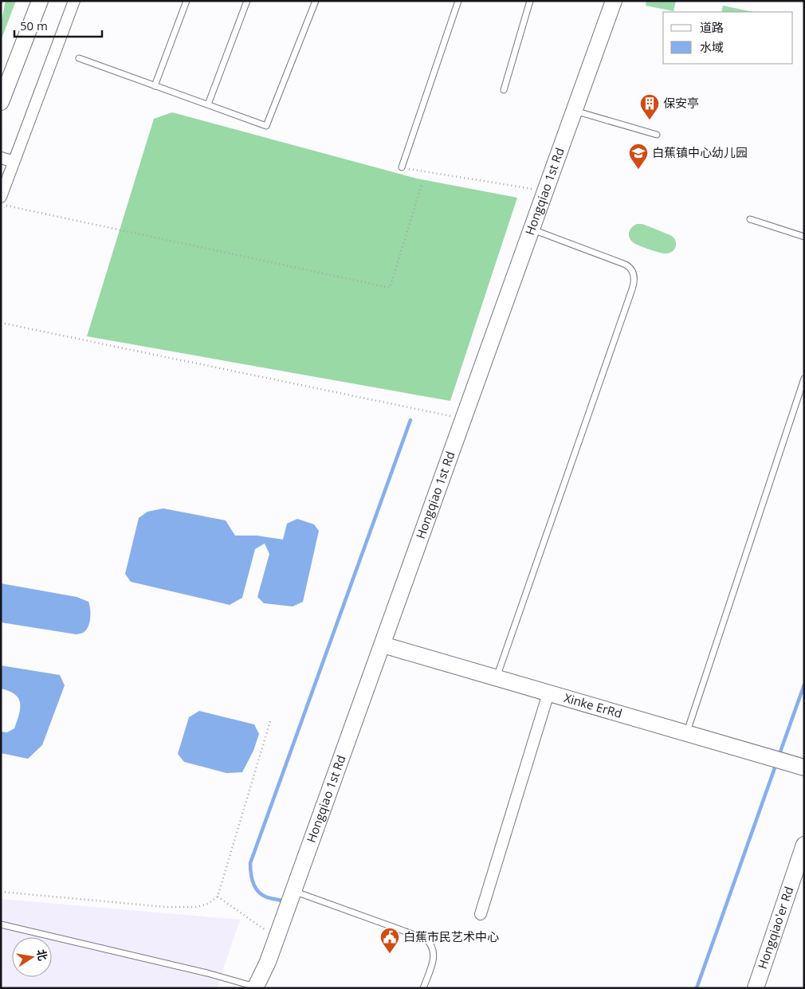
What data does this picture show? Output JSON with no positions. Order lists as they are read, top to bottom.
{
  "streets": {
    "street": ["Hongqiao 1st Rd", "Xinke ErRd", "Hongqiao'er Rd"]
  },
  "crossings": [
    ["Hongqiao 1st Rd", "Xinke ErRd"]
  ],
  "places": {
    "building": ["保安亭"],
    "school or university": ["白蕉镇中心幼儿园"],
    "public building": ["白蕉市民艺术中心"]
  },
  "legend": ["道路", "水域"],
  "scale_bar": "50 m",
  "north": "right"
}
